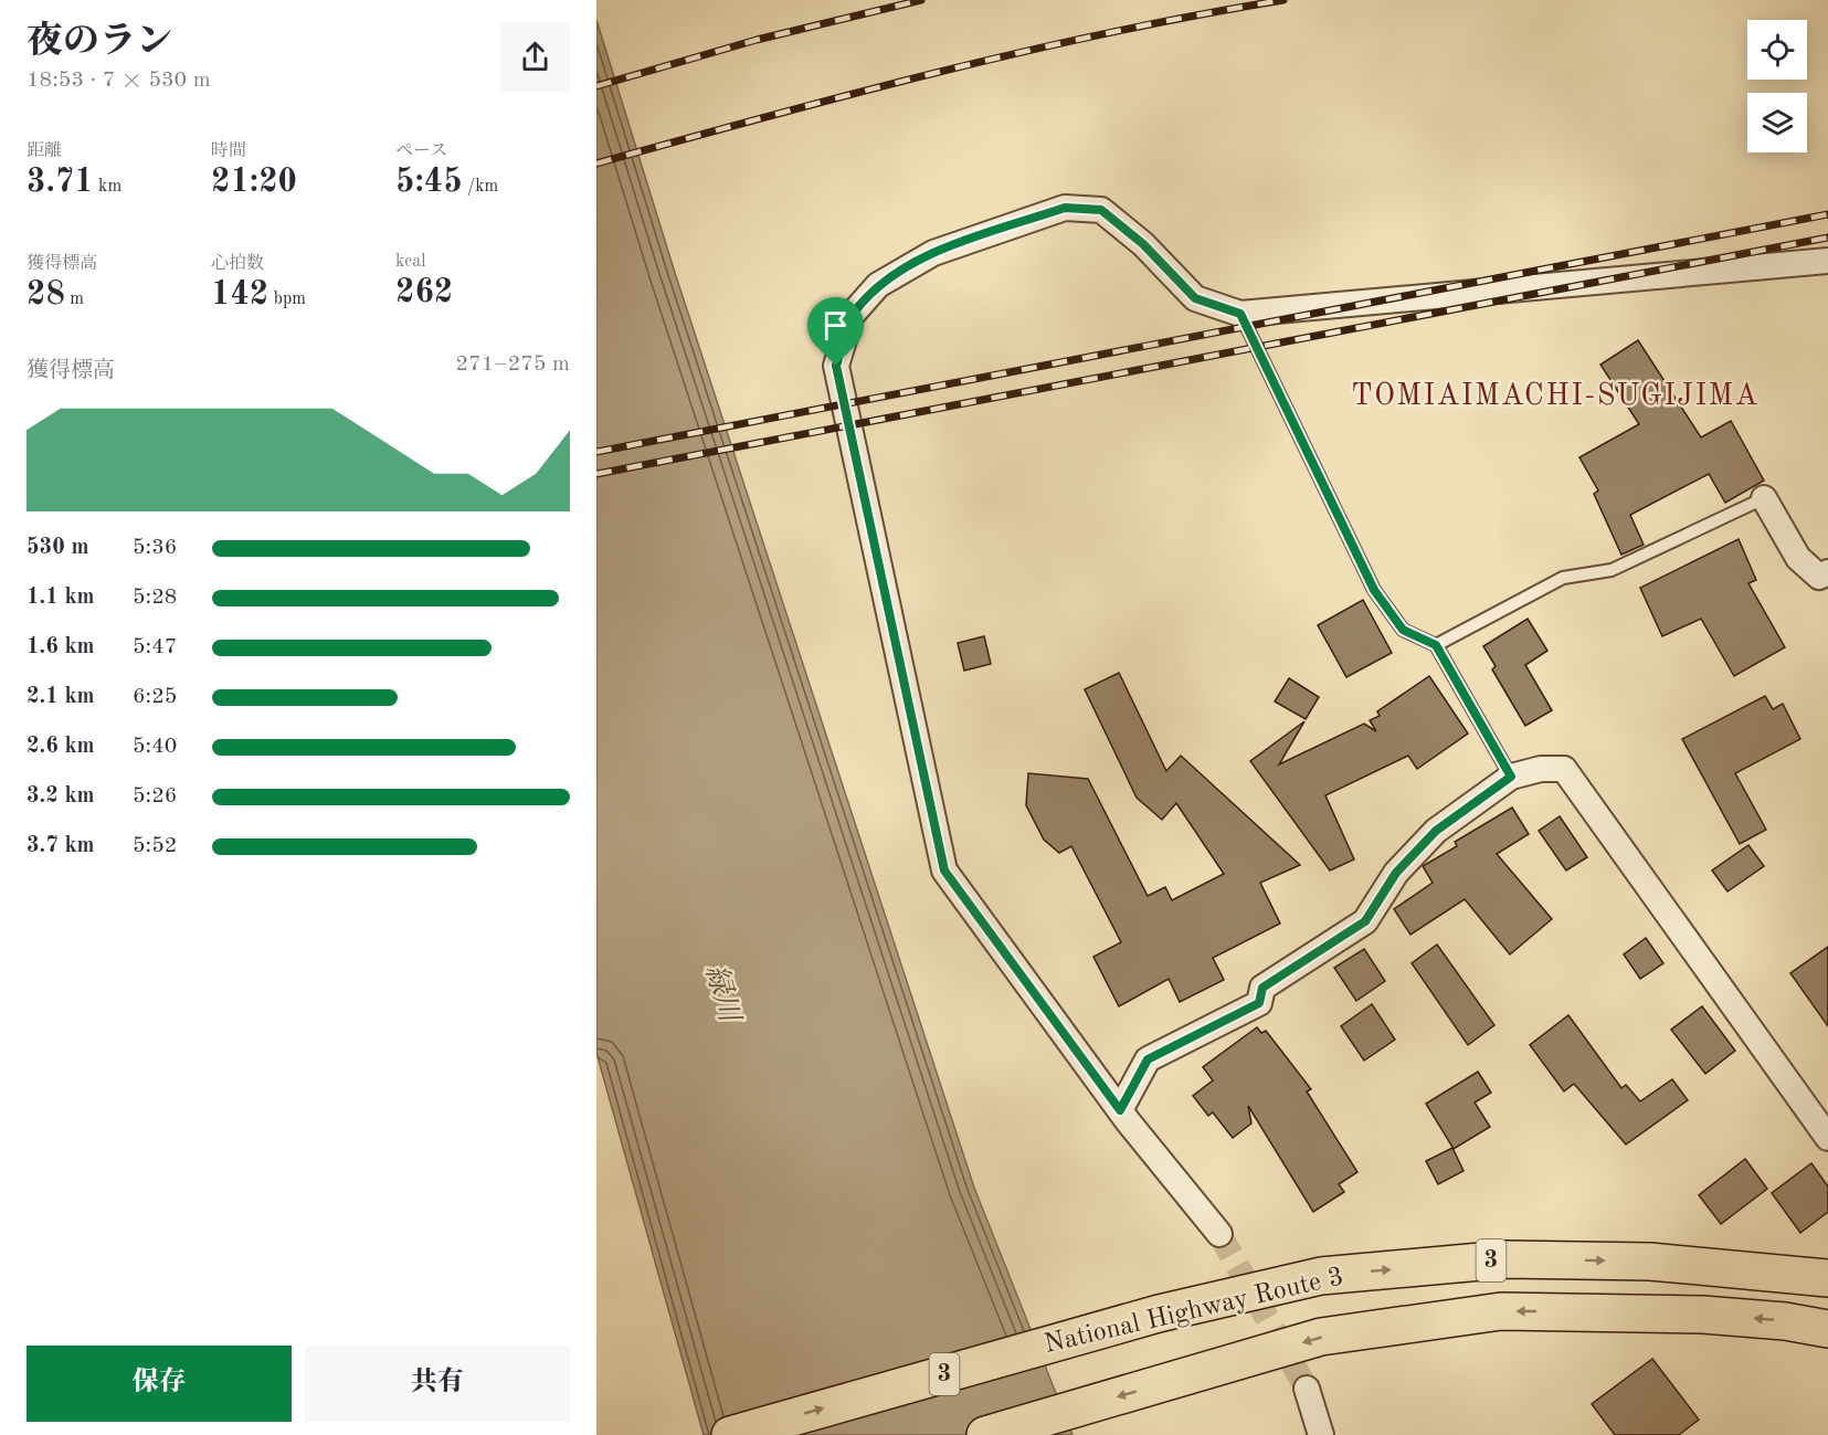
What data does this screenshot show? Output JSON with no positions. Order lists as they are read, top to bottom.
{
  "streets": {
    "highway": ["3", "National Highway Route 3"]
  },
  "districts": ["TOMIAIMACHI-SUGIJIMA"],
  "water": ["緑川"],
  "page": {
    "heading": ["夜のラン", "18:53 · 7 × 530 m"],
    "stats": [
      ["距離", "3.71 km"],
      ["時間", "21:20"],
      ["ペース", "5:45 /km"],
      ["獲得標高", "28 m"],
      ["心拍数", "142 bpm"],
      ["kcal", "262"]
    ],
    "chart": ["獲得標高", "271–275 m"],
    "list": [
      {
        "name": "530 m",
        "note": "5:36"
      },
      {
        "name": "1.1 km",
        "note": "5:28"
      },
      {
        "name": "1.6 km",
        "note": "5:47"
      },
      {
        "name": "2.1 km",
        "note": "6:25"
      },
      {
        "name": "2.6 km",
        "note": "5:40"
      },
      {
        "name": "3.2 km",
        "note": "5:26"
      },
      {
        "name": "3.7 km",
        "note": "5:52"
      }
    ],
    "buttons": ["保存", "共有"]
  }
}
